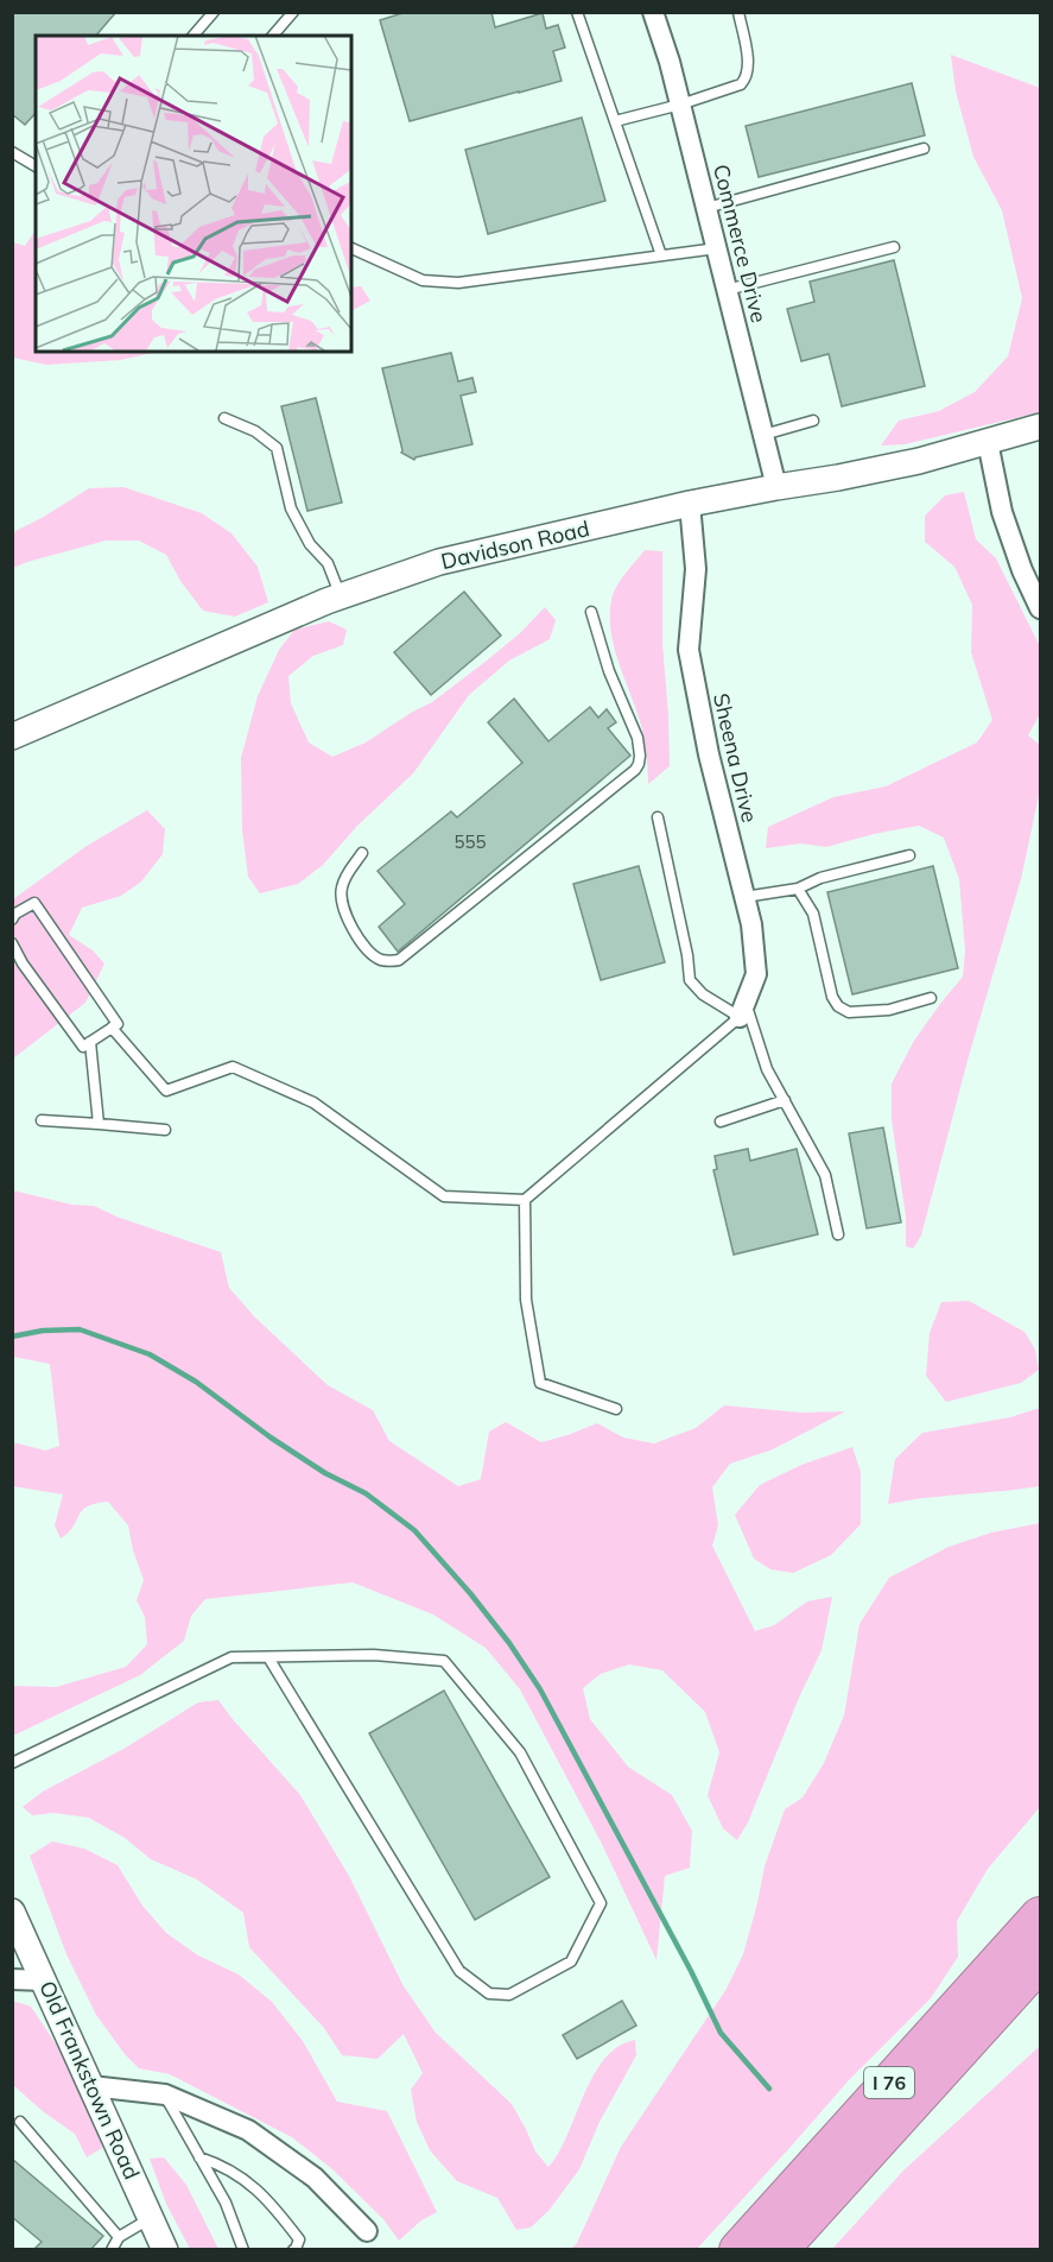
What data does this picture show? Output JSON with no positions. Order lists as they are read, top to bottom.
{
  "streets": {
    "highway": ["I 76"],
    "street": [
      "Commerce Drive",
      "Davidson Road",
      "Sheena Drive",
      "Old Frankstown Road"
    ]
  },
  "crossings": [
    ["Commerce Drive", "Davidson Road"],
    ["Davidson Road", "Sheena Drive"]
  ],
  "house_numbers": ["555"]
}
